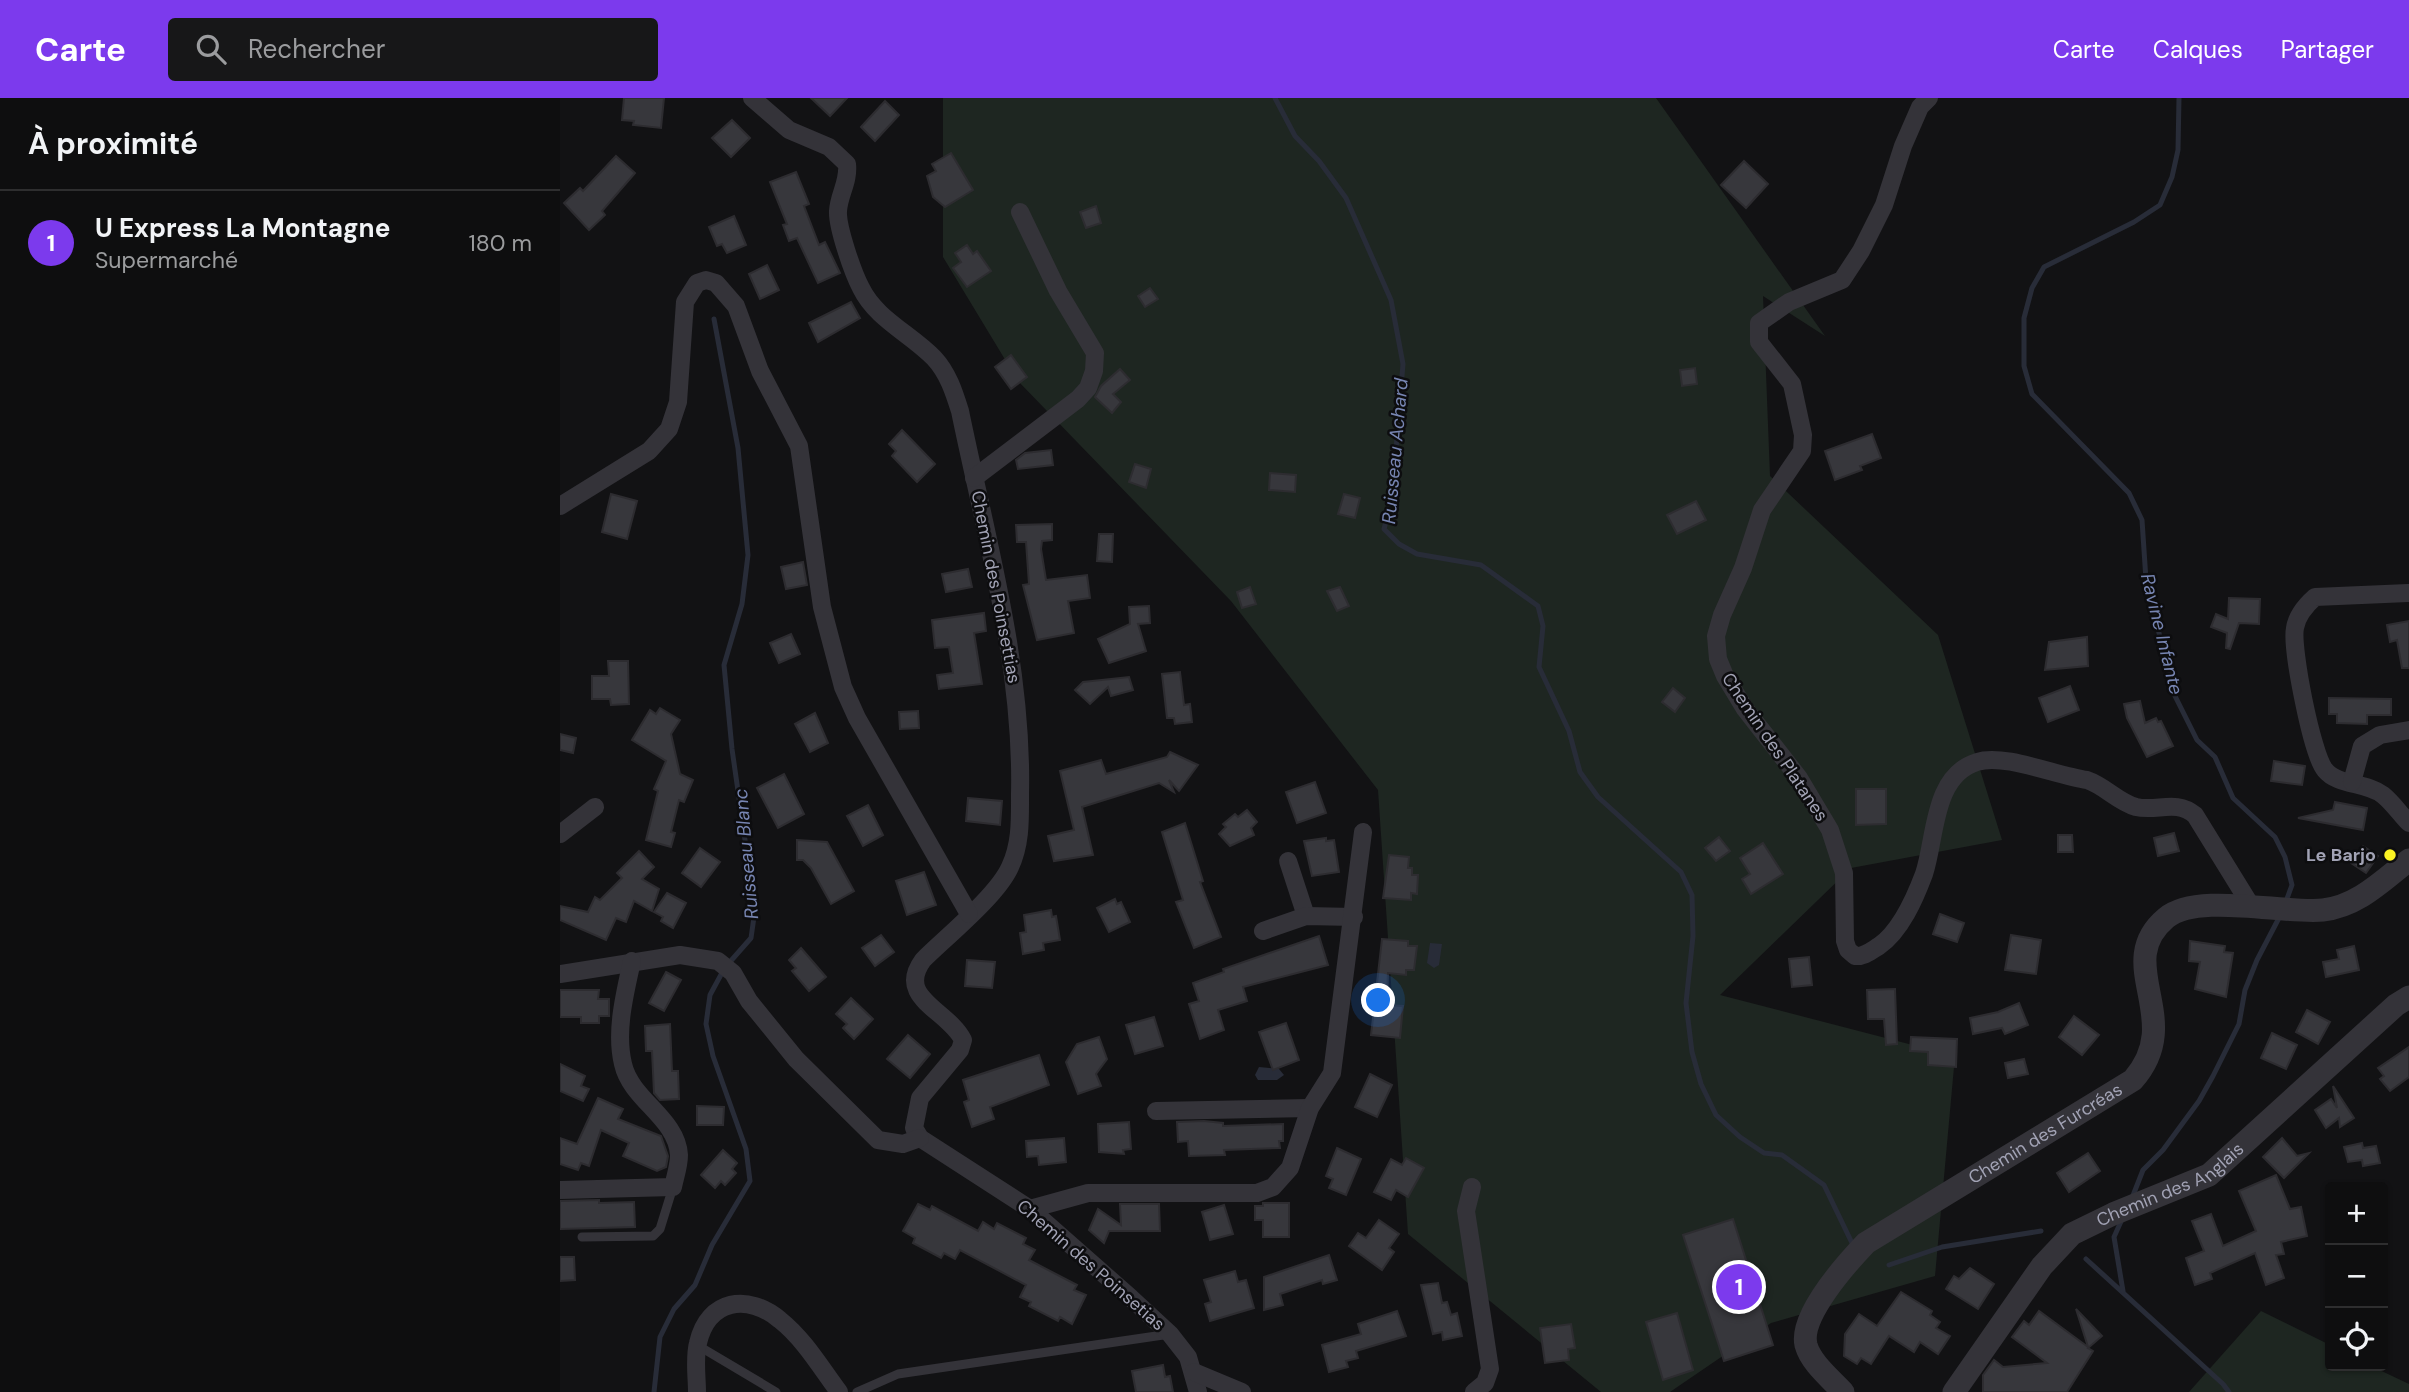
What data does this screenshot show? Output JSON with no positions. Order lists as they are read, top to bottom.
{
  "streets": {
    "street": [
      "Chemin des Poinsettias",
      "Chemin des Platanes",
      "Chemin des Furcréas",
      "Chemin des Anglais",
      "Chemin des Poinsetias"
    ]
  },
  "crossings": [
    ["Chemin des Poinsettias", "Chemin des Poinsetias"],
    ["Chemin des Platanes", "Chemin des Furcréas"]
  ],
  "water": ["Ruisseau Achard", "Ravine Infante", "Ruisseau Blanc"],
  "places": ["Le Barjo"],
  "page": {
    "header": "Carte",
    "search": "Rechercher",
    "nav": ["Carte", "Calques", "Partager"],
    "heading": "À proximité",
    "list": [
      {
        "mark": "1",
        "name": "U Express La Montagne",
        "note": "Supermarché",
        "value": "180 m"
      }
    ],
    "map_buttons": ["+", "−"],
    "pins": "1"
  }
}
